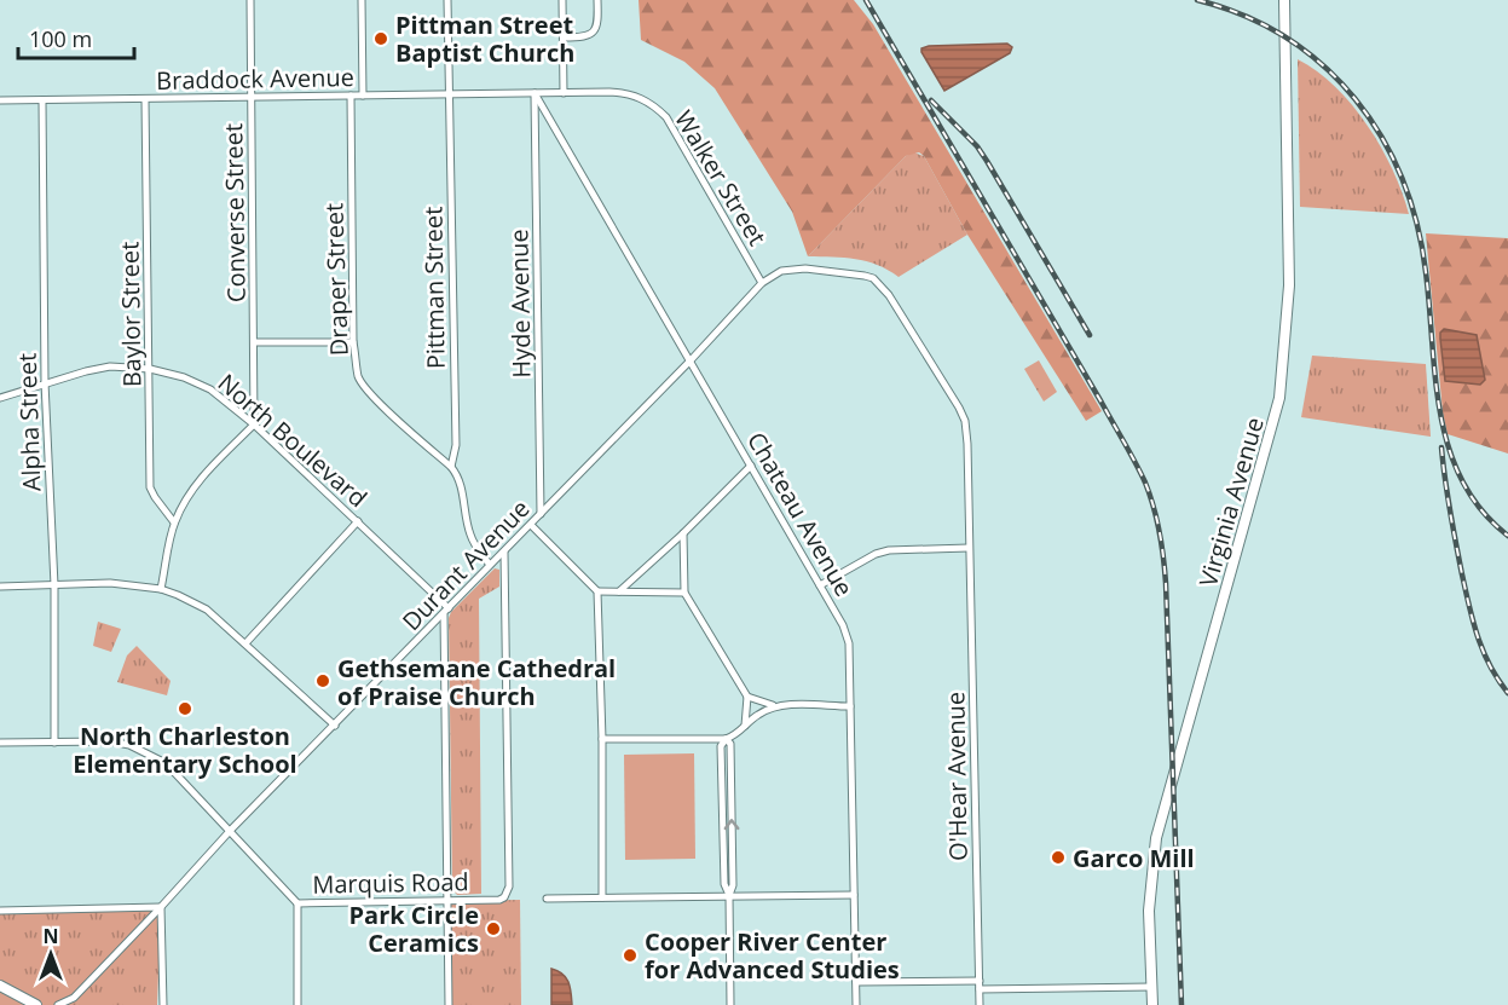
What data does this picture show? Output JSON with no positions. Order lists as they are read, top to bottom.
{
  "streets": {
    "main road": ["Virginia Avenue"],
    "street": [
      "Braddock Avenue",
      "Walker Street",
      "Converse Street",
      "Draper Street",
      "Pittman Street",
      "Hyde Avenue",
      "Baylor Street",
      "Alpha Street",
      "North Boulevard",
      "Chateau Avenue",
      "Durant Avenue",
      "O'Hear Avenue",
      "Marquis Road"
    ]
  },
  "crossings": [
    ["Braddock Avenue", "Walker Street"],
    ["Braddock Avenue", "Converse Street"],
    ["Braddock Avenue", "Draper Street"],
    ["Braddock Avenue", "Pittman Street"],
    ["Braddock Avenue", "Baylor Street"],
    ["Braddock Avenue", "Alpha Street"],
    ["Walker Street", "Hyde Avenue"],
    ["Walker Street", "Chateau Avenue"],
    ["Walker Street", "Durant Avenue"],
    ["Walker Street", "O'Hear Avenue"],
    ["Converse Street", "North Boulevard"],
    ["Draper Street", "Pittman Street"],
    ["Pittman Street", "Durant Avenue"],
    ["Hyde Avenue", "Chateau Avenue"],
    ["Hyde Avenue", "Durant Avenue"],
    ["Baylor Street", "North Boulevard"],
    ["Alpha Street", "North Boulevard"],
    ["Alpha Street", "Marquis Road"],
    ["North Boulevard", "Durant Avenue"],
    ["Chateau Avenue", "Durant Avenue"],
    ["Durant Avenue", "O'Hear Avenue"],
    ["Durant Avenue", "Marquis Road"]
  ],
  "places": [
    "Pittman Street Baptist Church",
    "Gethsemane Cathedral of Praise Church",
    "North Charleston Elementary School",
    "Garco Mill",
    "Park Circle Ceramics",
    "Cooper River Center for Advanced Studies"
  ],
  "scale_bar": "100 m",
  "north": "top"
}
